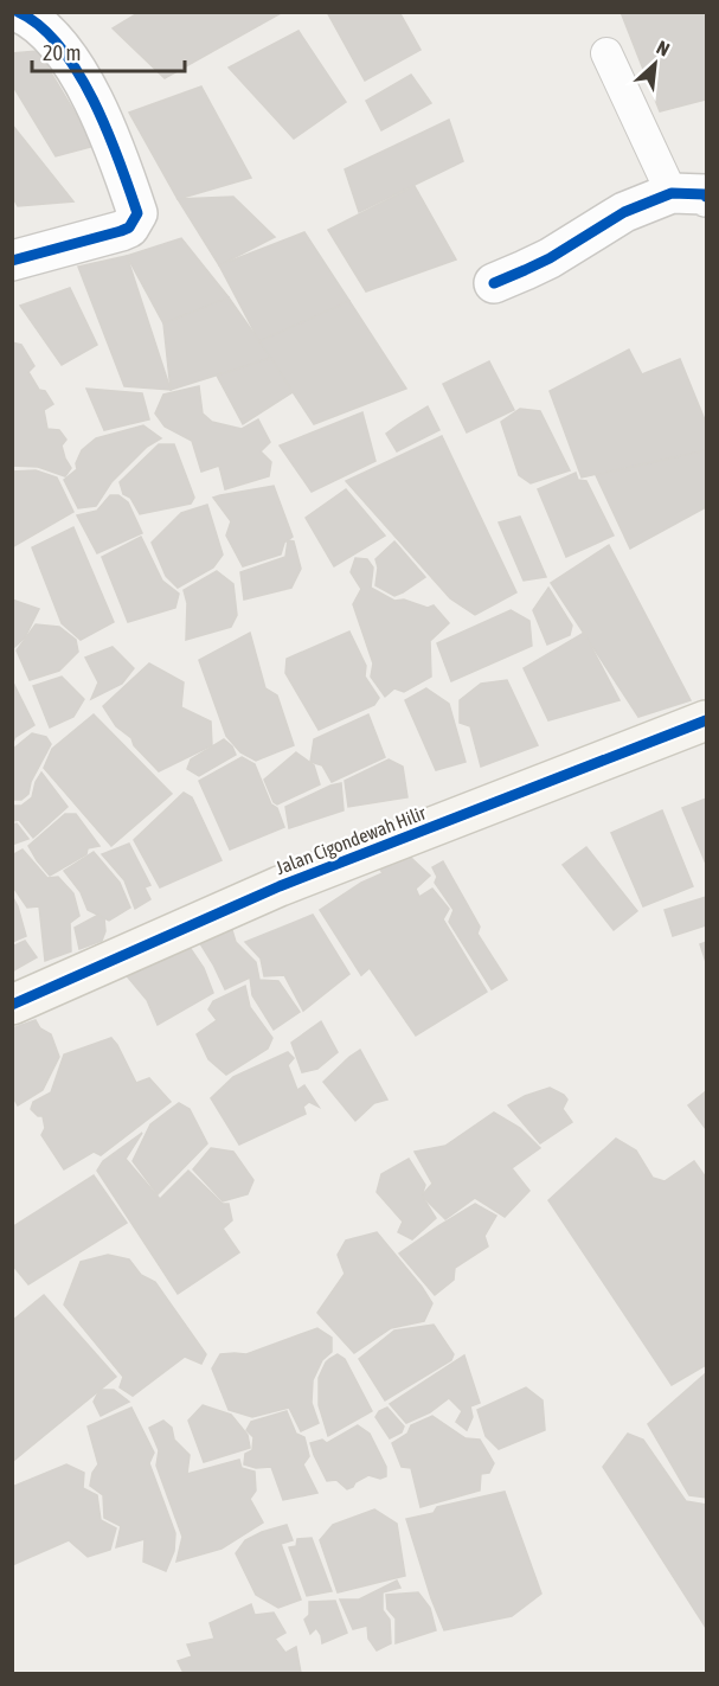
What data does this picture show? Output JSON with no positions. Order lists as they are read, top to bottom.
{
  "streets": {
    "street": ["Jalan Cigondewah Hilir"]
  },
  "scale_bar": "20 m",
  "north": "top right"
}
